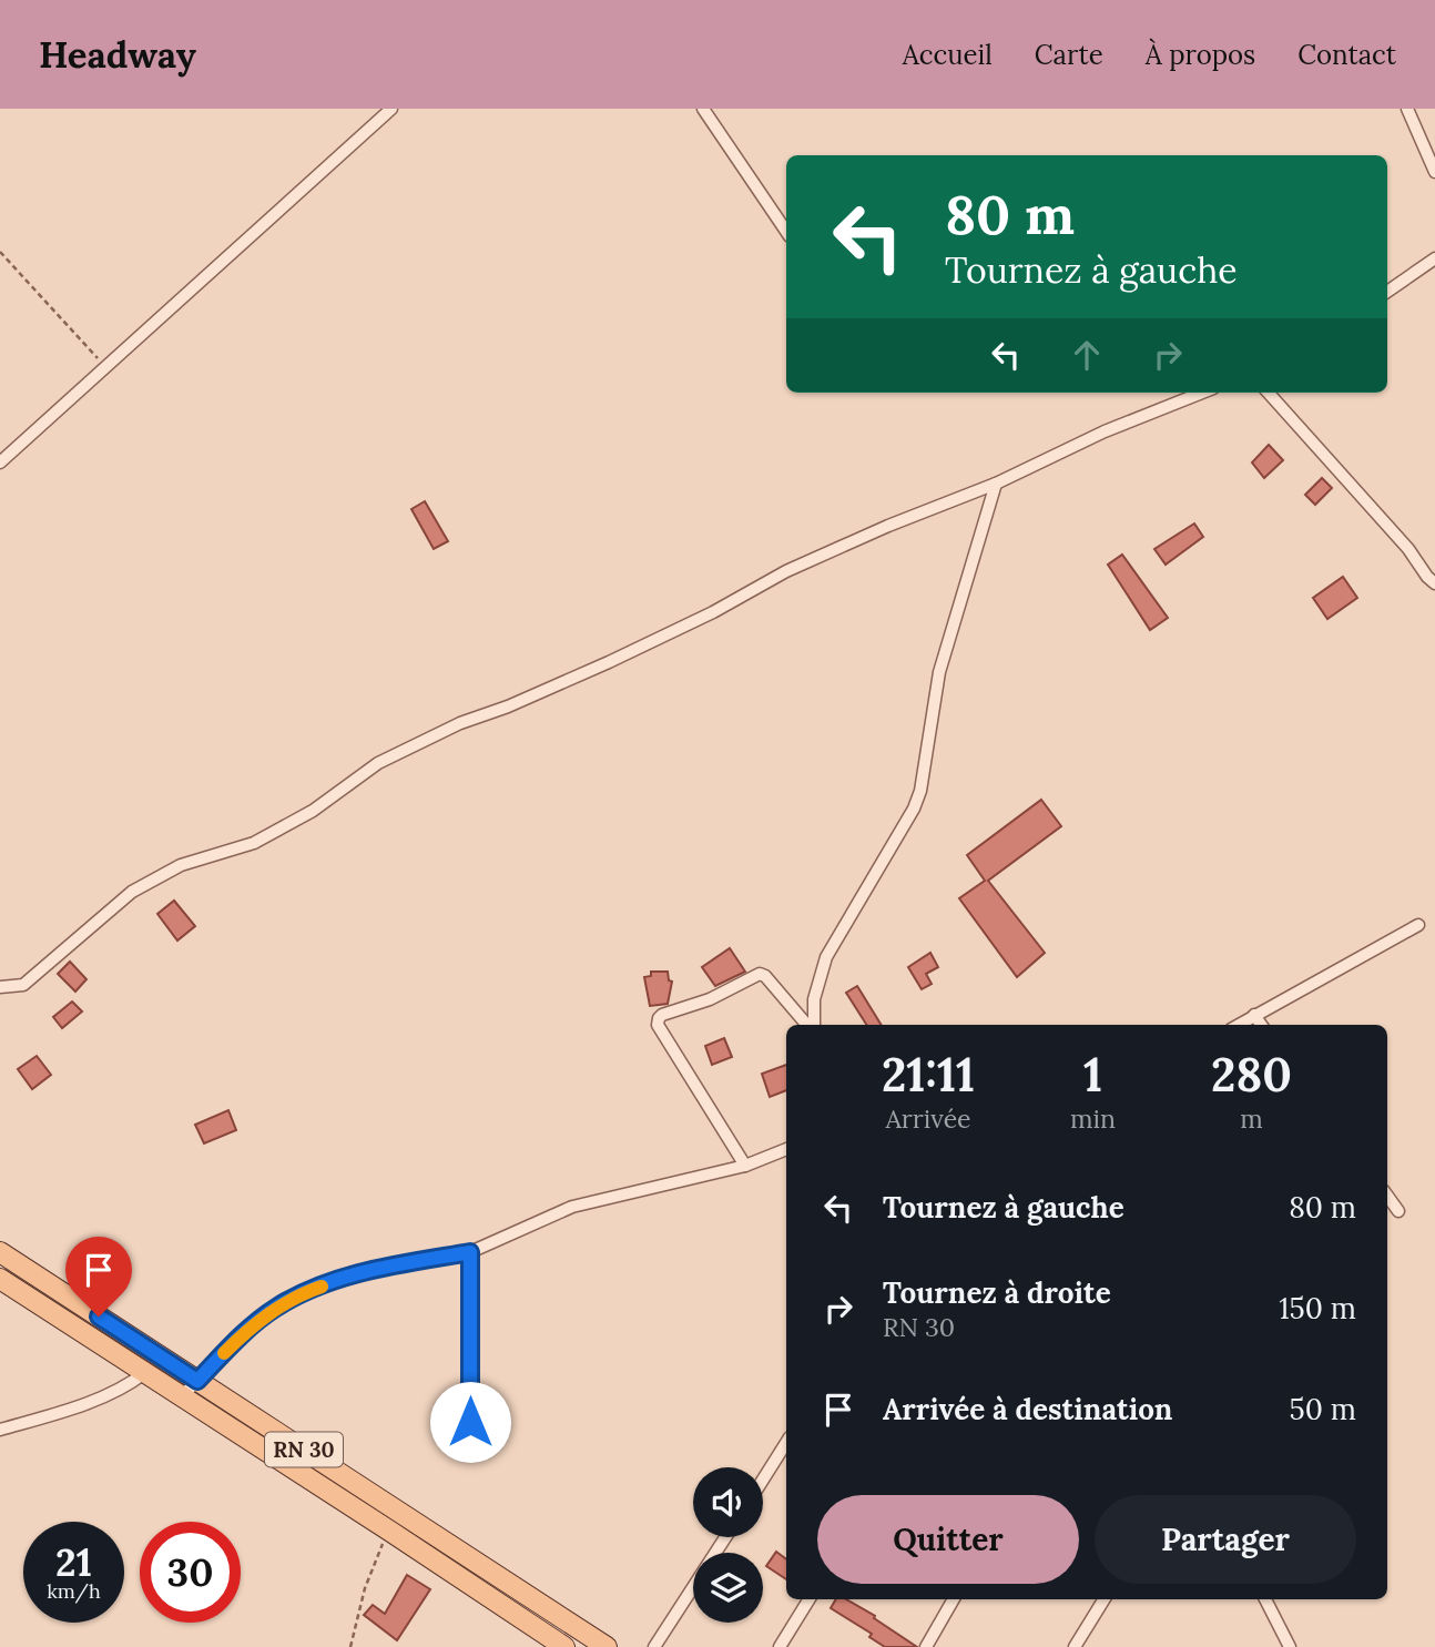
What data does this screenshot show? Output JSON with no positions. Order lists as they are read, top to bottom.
{
  "streets": {
    "main road": ["RN 30"]
  },
  "page": {
    "header": "Headway",
    "nav": [
      "Accueil",
      "Carte",
      "À propos",
      "Contact"
    ],
    "turn": ["80 m", "Tournez à gauche"],
    "eta": [
      "21:11",
      "Arrivée",
      "1",
      "min",
      "280",
      "m"
    ],
    "list": [
      {
        "name": "Tournez à gauche",
        "value": "80 m"
      },
      {
        "name": "Tournez à droite",
        "note": "RN 30",
        "value": "150 m"
      },
      {
        "name": "Arrivée à destination",
        "value": "50 m"
      }
    ],
    "buttons": ["Quitter", "Partager"],
    "speed": "21 km/h",
    "limit": "30"
  }
}
